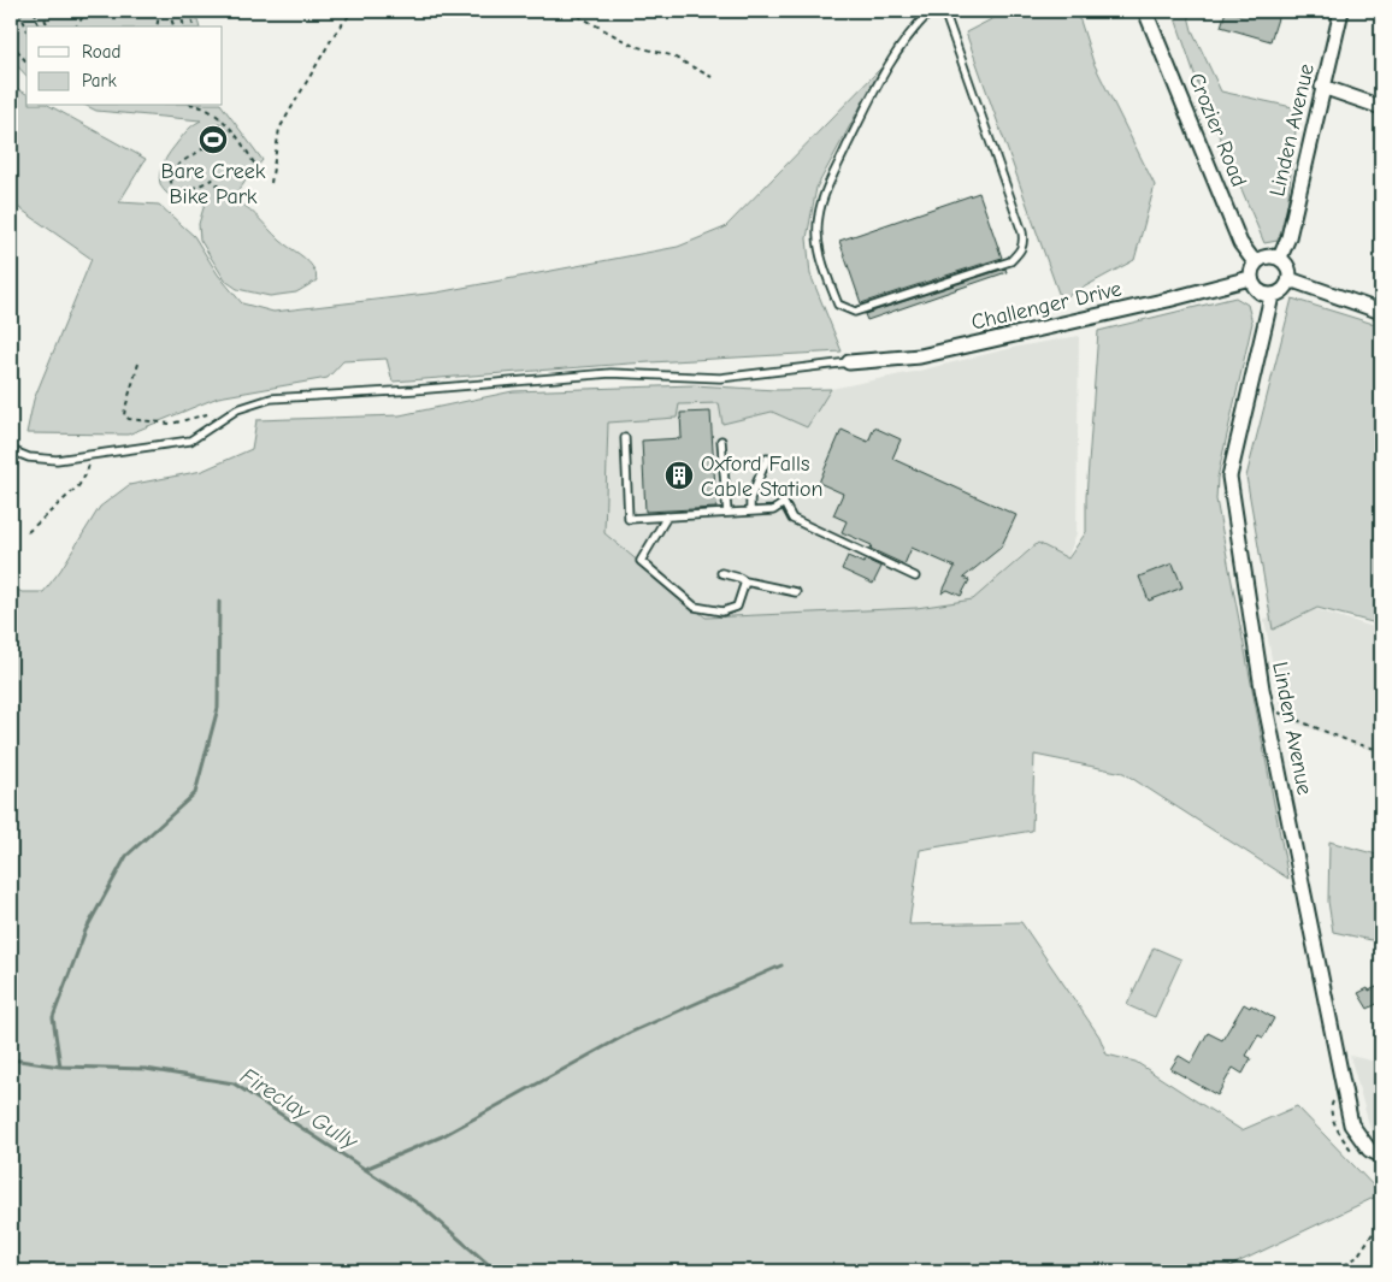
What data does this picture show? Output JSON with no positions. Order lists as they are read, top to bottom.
{
  "streets": {
    "street": ["Crozier Road", "Linden Avenue", "Challenger Drive"]
  },
  "crossings": [
    ["Crozier Road", "Linden Avenue"],
    ["Crozier Road", "Challenger Drive"],
    ["Linden Avenue", "Challenger Drive"]
  ],
  "water": ["Fireclay Gully"],
  "places": {
    "sports": ["Bare Creek Bike Park"],
    "building": ["Oxford Falls Cable Station"]
  },
  "legend": ["Road", "Park"]
}
